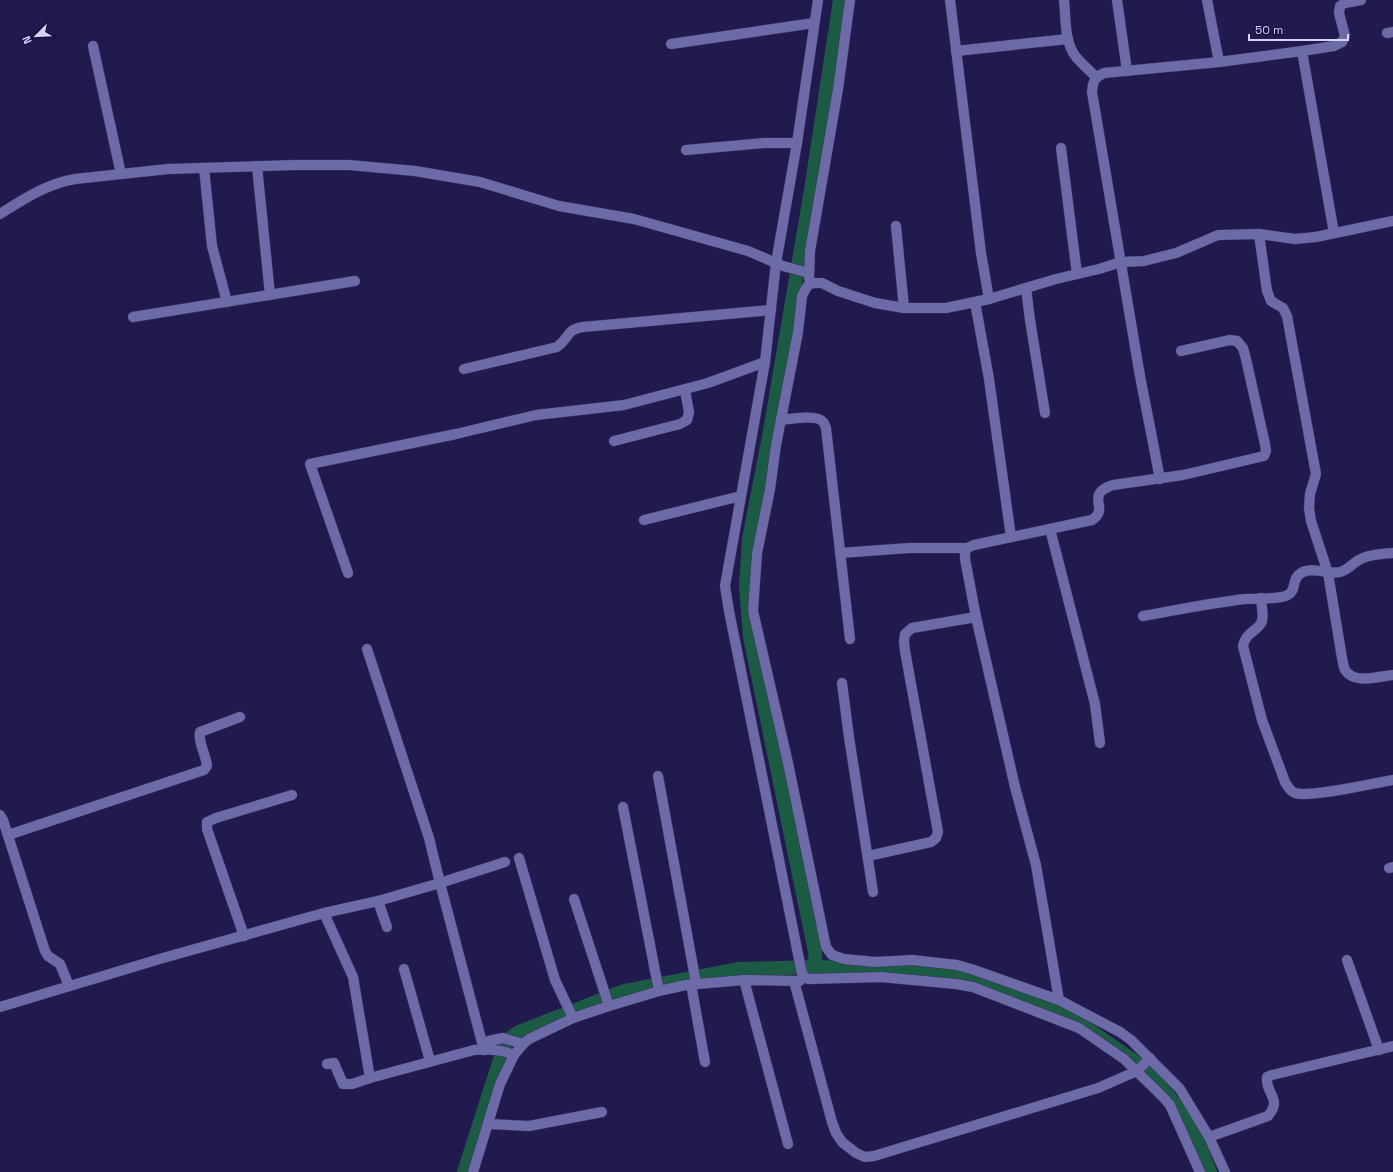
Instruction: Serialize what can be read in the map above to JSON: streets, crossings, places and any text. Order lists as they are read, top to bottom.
{
  "scale_bar": "50 m",
  "north": "bottom left"
}
